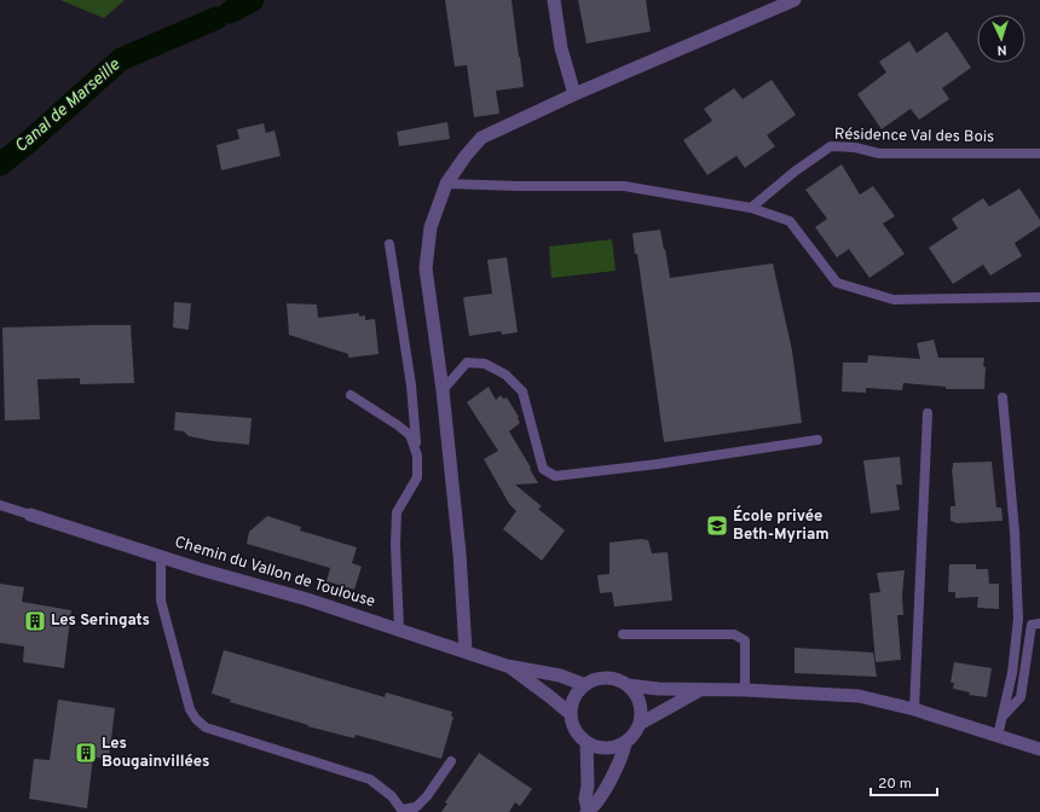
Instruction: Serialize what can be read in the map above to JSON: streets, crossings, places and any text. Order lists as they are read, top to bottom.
{
  "streets": {
    "street": ["Chemin du Vallon de Toulouse"],
    "lane": ["Résidence Val des Bois"]
  },
  "water": ["Canal de Marseille"],
  "places": {
    "school or university": ["École privée Beth-Myriam"],
    "building": ["Les Seringats", "Les Bougainvillées"]
  },
  "scale_bar": "20 m",
  "north": "bottom"
}
